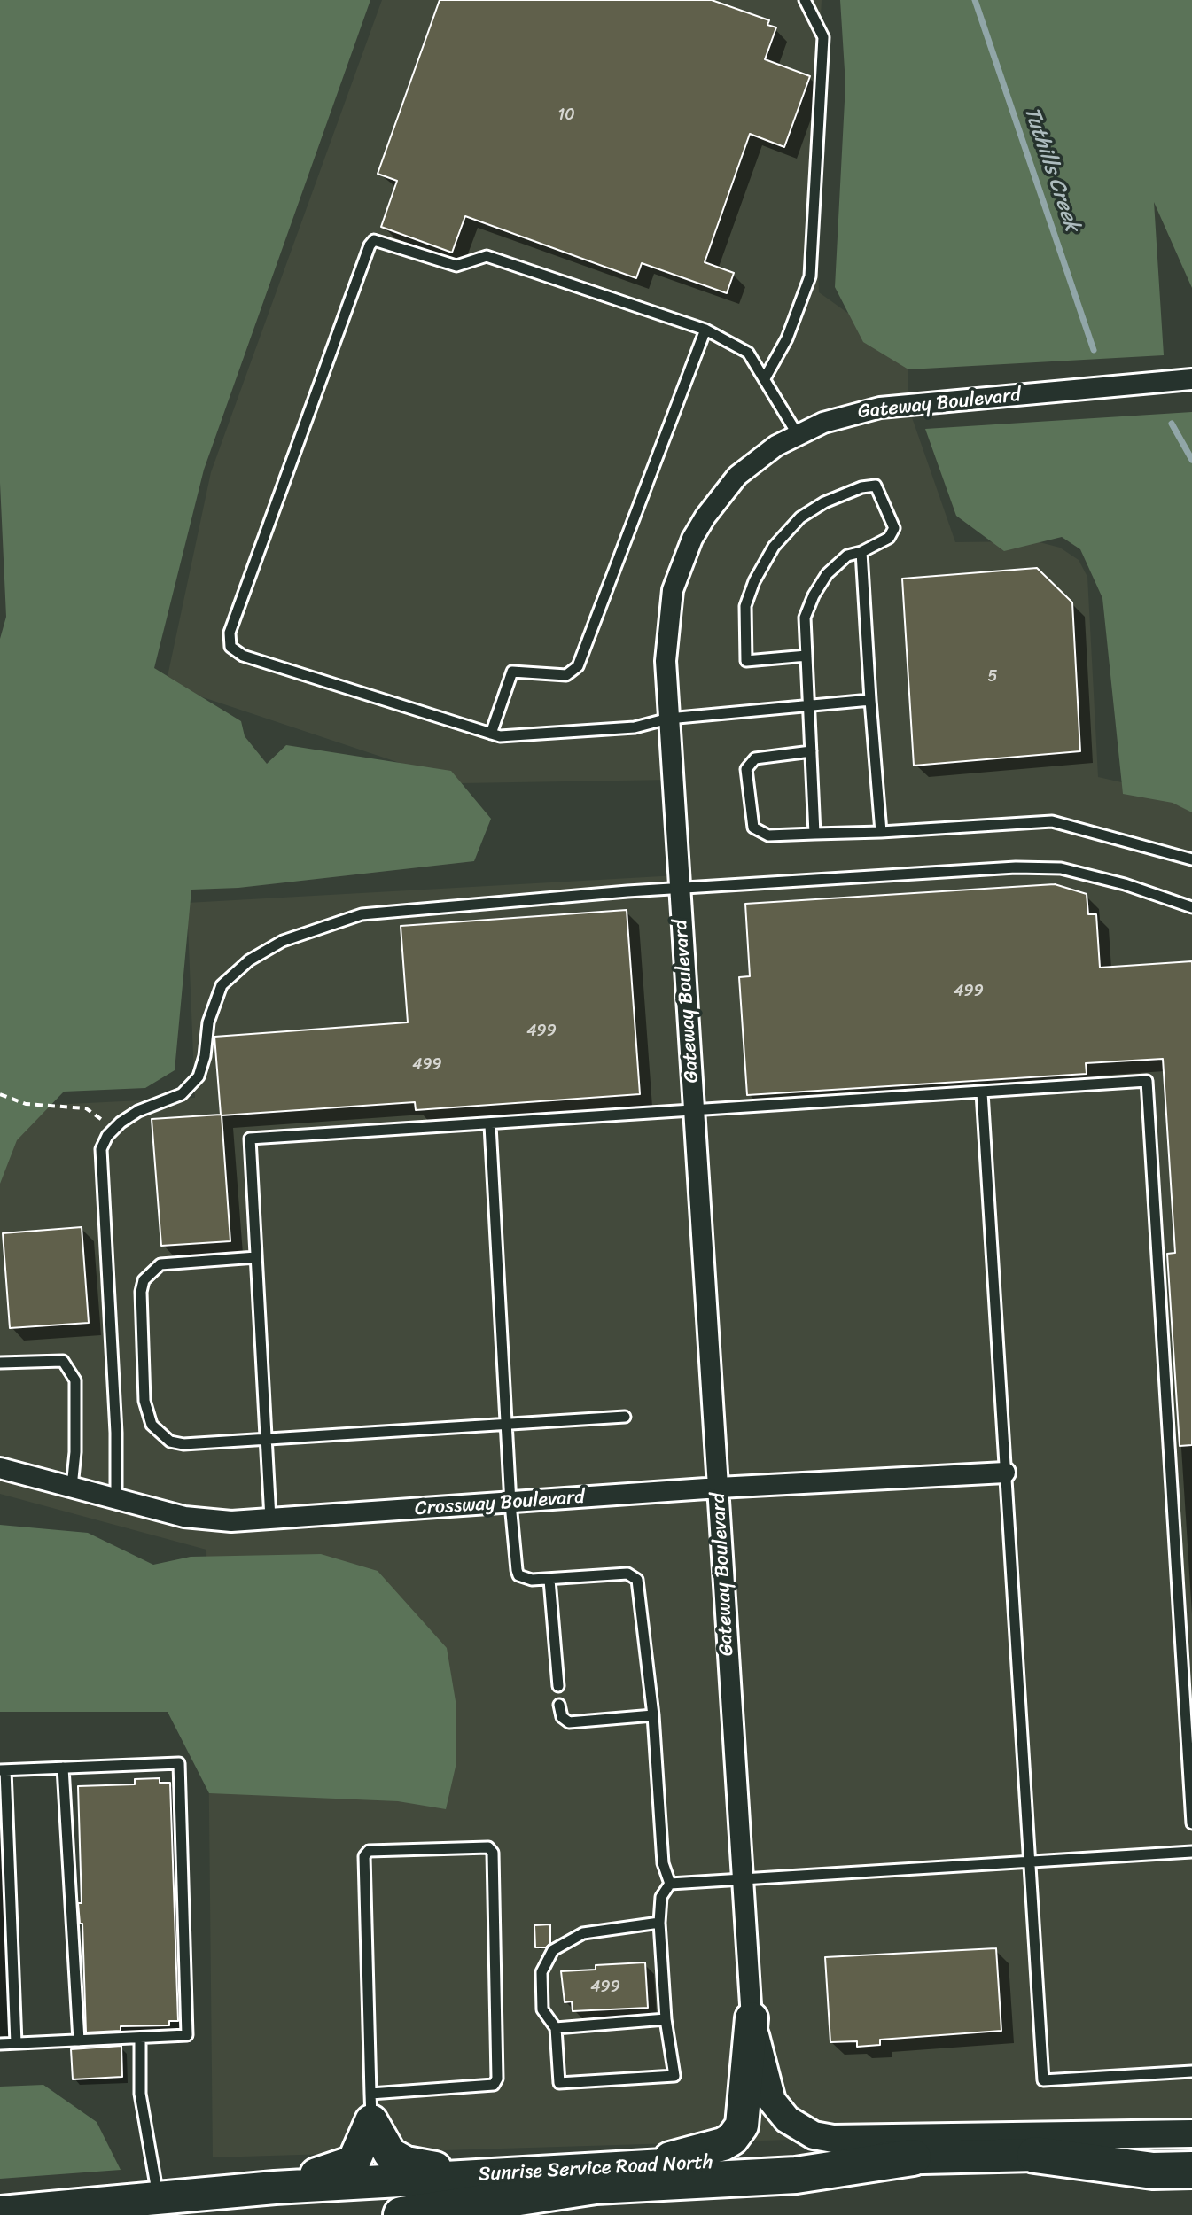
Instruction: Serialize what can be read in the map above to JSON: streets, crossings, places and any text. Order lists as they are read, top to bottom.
{
  "streets": {
    "highway": ["Sunrise Service Road North"],
    "street": ["Gateway Boulevard", "Crossway Boulevard"]
  },
  "crossings": [
    ["Gateway Boulevard", "Crossway Boulevard"]
  ],
  "water": ["Tuthills Creek"],
  "house_numbers": [
    "10",
    "5",
    "499",
    "499",
    "499",
    "499"
  ]
}
